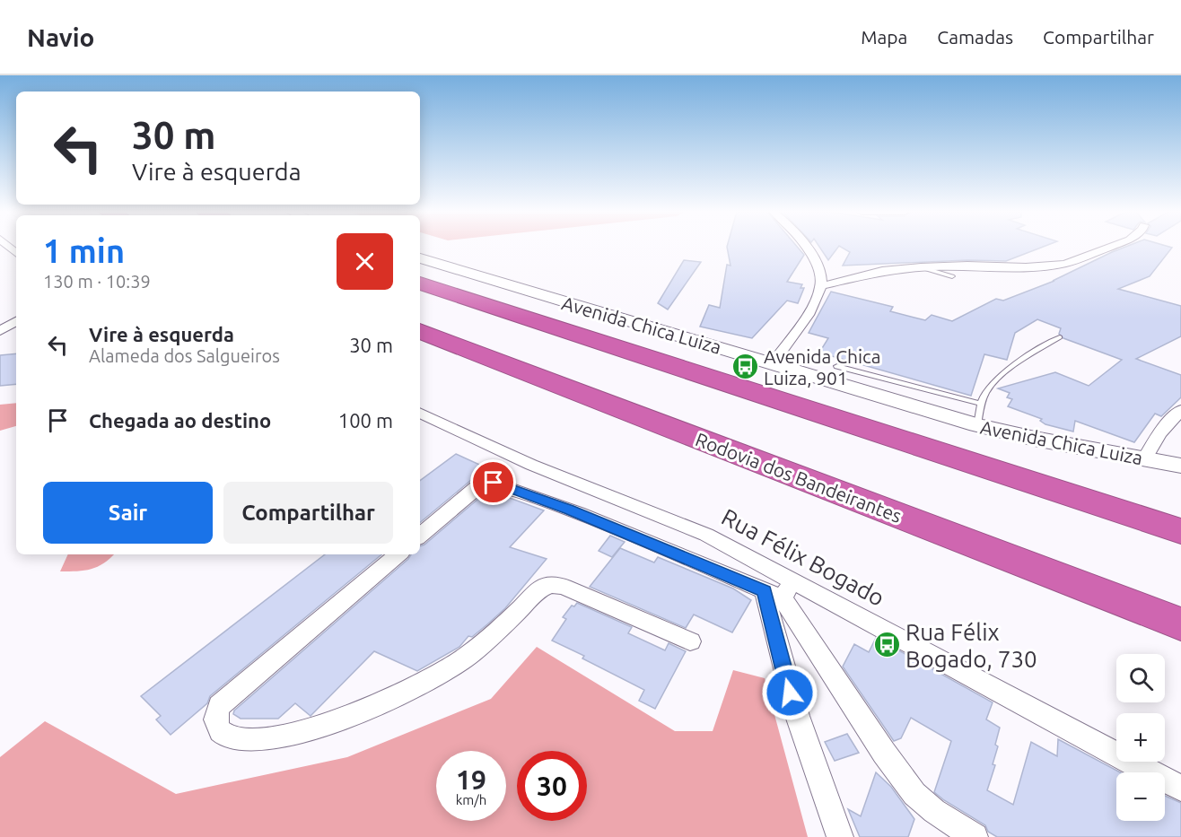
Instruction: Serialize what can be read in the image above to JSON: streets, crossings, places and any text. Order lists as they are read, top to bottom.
{
  "streets": {
    "highway": ["Rodovia dos Bandeirantes"],
    "main road": ["Avenida Chica Luiza"],
    "street": ["Rua Félix Bogado"]
  },
  "places": {
    "bus stop": ["Avenida Chica Luiza, 901", "Rua Félix Bogado, 730"]
  },
  "page": {
    "header": "Navio",
    "nav": ["Mapa", "Camadas", "Compartilhar"],
    "turn": ["30 m", "Vire à esquerda"],
    "heading": ["1 min", "130 m · 10:39"],
    "list": [
      {
        "name": "Vire à esquerda",
        "note": "Alameda dos Salgueiros",
        "value": "30 m"
      },
      {
        "name": "Chegada ao destino",
        "value": "100 m"
      }
    ],
    "buttons": ["Sair", "Compartilhar"],
    "map_buttons": ["+", "−"],
    "speed": "19 km/h",
    "limit": "30"
  }
}
